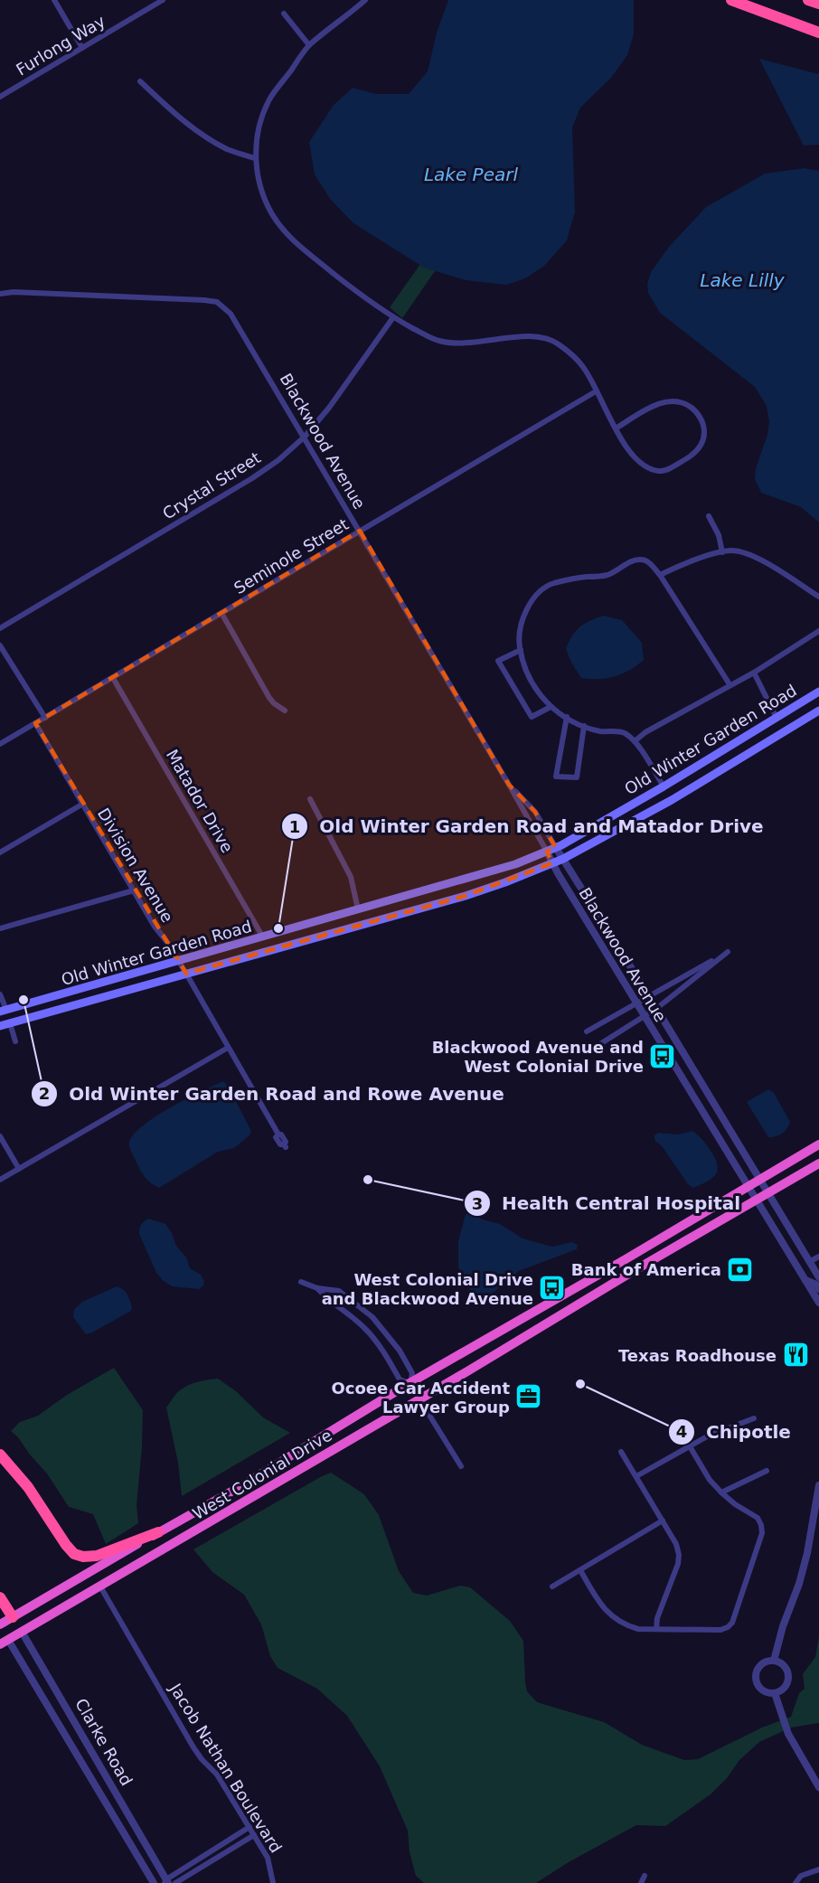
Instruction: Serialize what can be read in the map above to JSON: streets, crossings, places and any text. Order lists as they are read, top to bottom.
{
  "streets": {
    "highway": ["West Colonial Drive", "Clarke Road"],
    "main road": ["Old Winter Garden Road"],
    "street": [
      "Furlong Way",
      "Blackwood Avenue",
      "Crystal Street",
      "Seminole Street",
      "Matador Drive",
      "Division Avenue",
      "Jacob Nathan Boulevard"
    ]
  },
  "crossings": [
    ["Blackwood Avenue", "Crystal Street"],
    ["Blackwood Avenue", "Seminole Street"],
    ["Blackwood Avenue", "Old Winter Garden Road"],
    ["Blackwood Avenue", "West Colonial Drive"],
    ["Seminole Street", "Matador Drive"],
    ["Seminole Street", "Division Avenue"],
    ["Old Winter Garden Road", "Matador Drive"],
    ["Old Winter Garden Road", "Division Avenue"],
    ["West Colonial Drive", "Clarke Road"],
    ["West Colonial Drive", "Jacob Nathan Boulevard"]
  ],
  "water": ["Lake Pearl", "Lake Lilly"],
  "places": {
    "other": [
      "Old Winter Garden Road and Matador Drive",
      "Old Winter Garden Road and Rowe Avenue",
      "Health Central Hospital",
      "Chipotle"
    ],
    "bus stop": ["Blackwood Avenue and West Colonial Drive", "West Colonial Drive and Blackwood Avenue"],
    "bank": ["Bank of America"],
    "restaurant": ["Texas Roadhouse"],
    "office": ["Ocoee Car Accident Lawyer Group"]
  }
}
